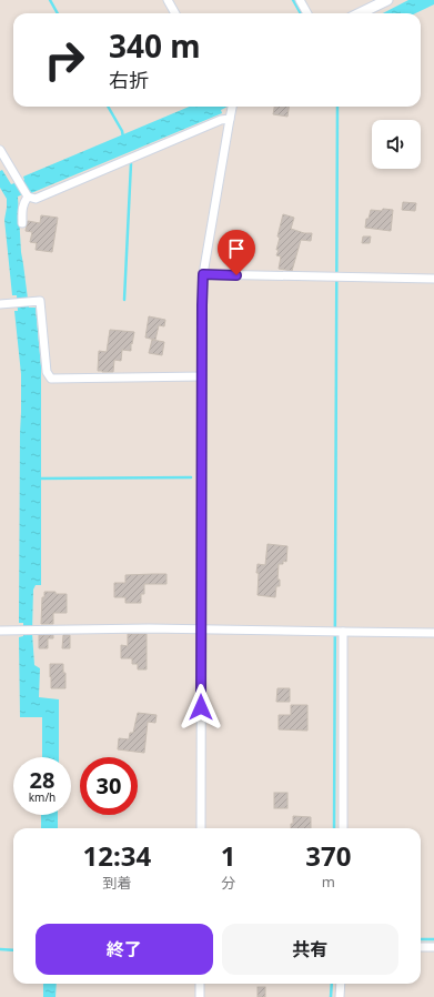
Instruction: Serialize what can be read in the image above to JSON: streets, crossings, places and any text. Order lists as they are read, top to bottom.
{
  "page": {
    "turn": ["340 m", "右折"],
    "speed": "28 km/h",
    "limit": "30",
    "eta": [
      "12:34",
      "到着",
      "1",
      "分",
      "370",
      "m"
    ],
    "buttons": ["終了", "共有"]
  }
}
